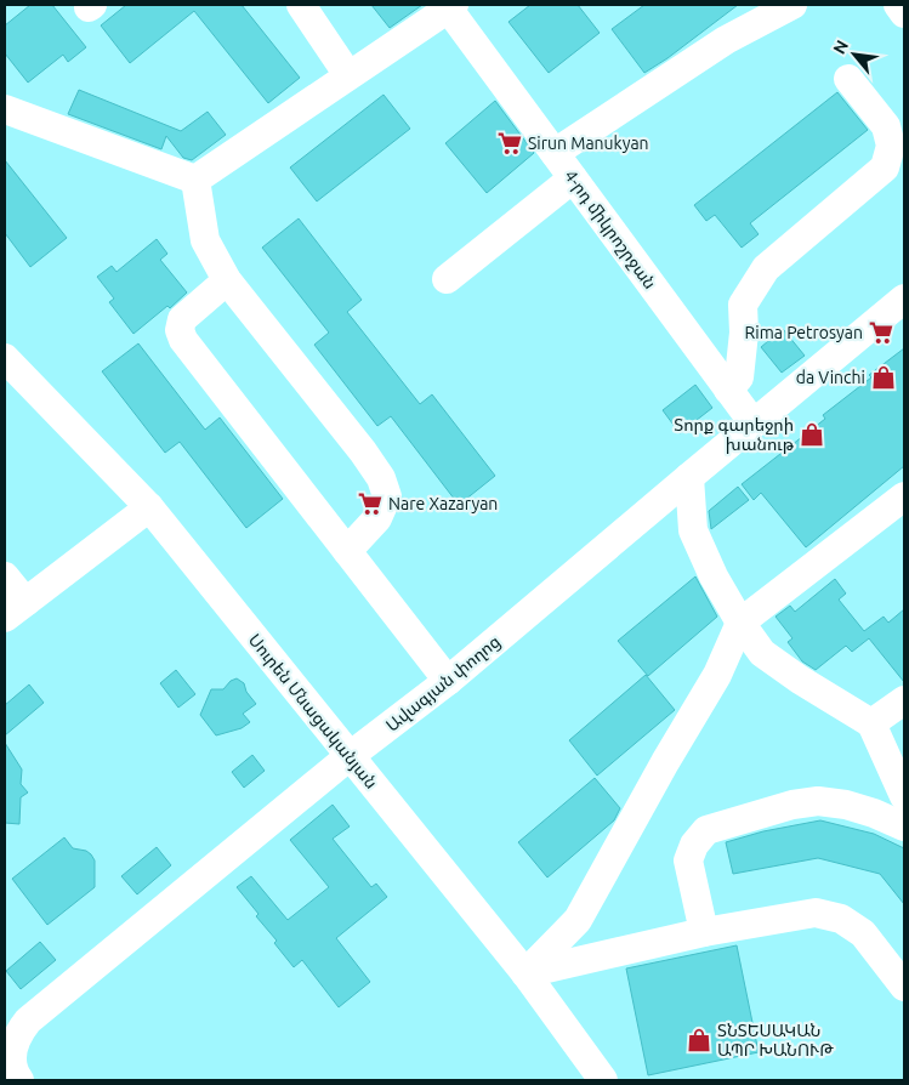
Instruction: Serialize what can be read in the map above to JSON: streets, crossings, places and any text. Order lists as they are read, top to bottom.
{
  "streets": {
    "street": ["4-րդ միկրոշրջան", "Ավագյան փողոց", "Սուրեն Մնացականյան"]
  },
  "crossings": [
    ["4-րդ միկրոշրջան", "Ավագյան փողոց"],
    ["Ավագյան փողոց", "Սուրեն Մնացականյան"]
  ],
  "places": {
    "supermarket": ["Sirun Manukyan", "Rima Petrosyan", "Nare Xazaryan"],
    "shop": ["da Vinchi", "Տորք գարեջրի խանութ", "ՏՆՏԵՍԱԿԱՆ ԱՊՐ ԽԱՆՈՒԹ"]
  },
  "north": "top left"
}
